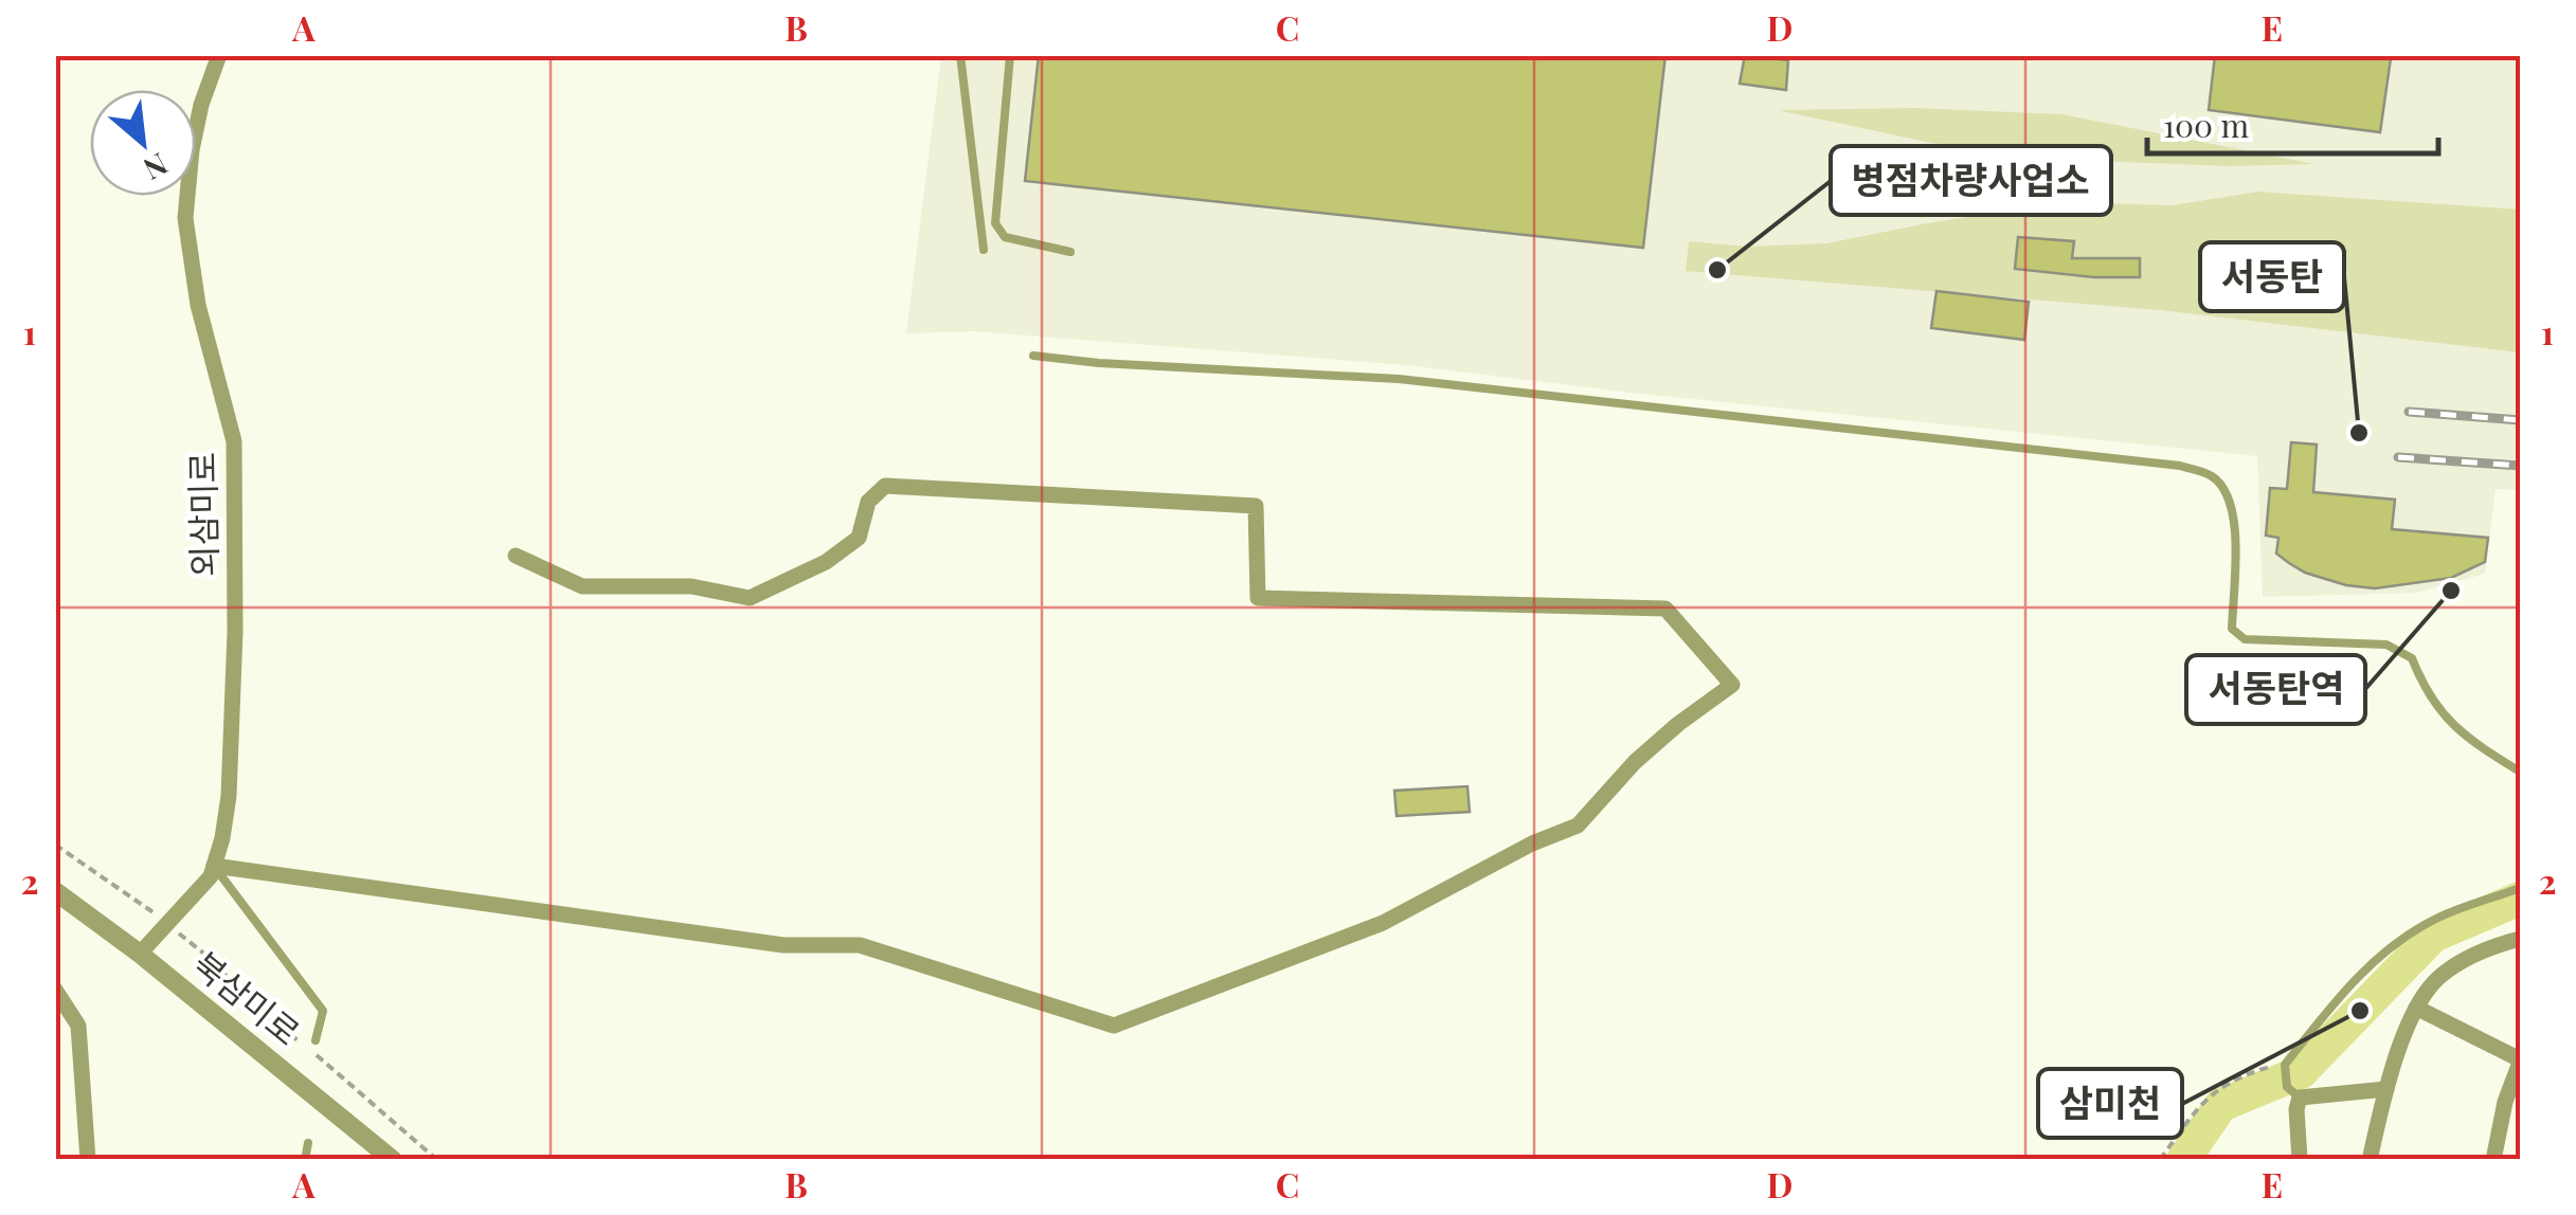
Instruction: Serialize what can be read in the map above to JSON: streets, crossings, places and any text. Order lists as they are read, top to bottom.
{
  "streets": {
    "street": ["외삼미로", "북삼미로"]
  },
  "crossings": [
    ["외삼미로", "북삼미로"]
  ],
  "places": [
    "병점차량사업소",
    "서동탄",
    "서동탄역",
    "삼미천"
  ],
  "scale_bar": "100 m",
  "north": "bottom right",
  "grid": {
    "columns": [
      "A",
      "B",
      "C",
      "D",
      "E"
    ],
    "rows": ["1", "2"]
  }
}
